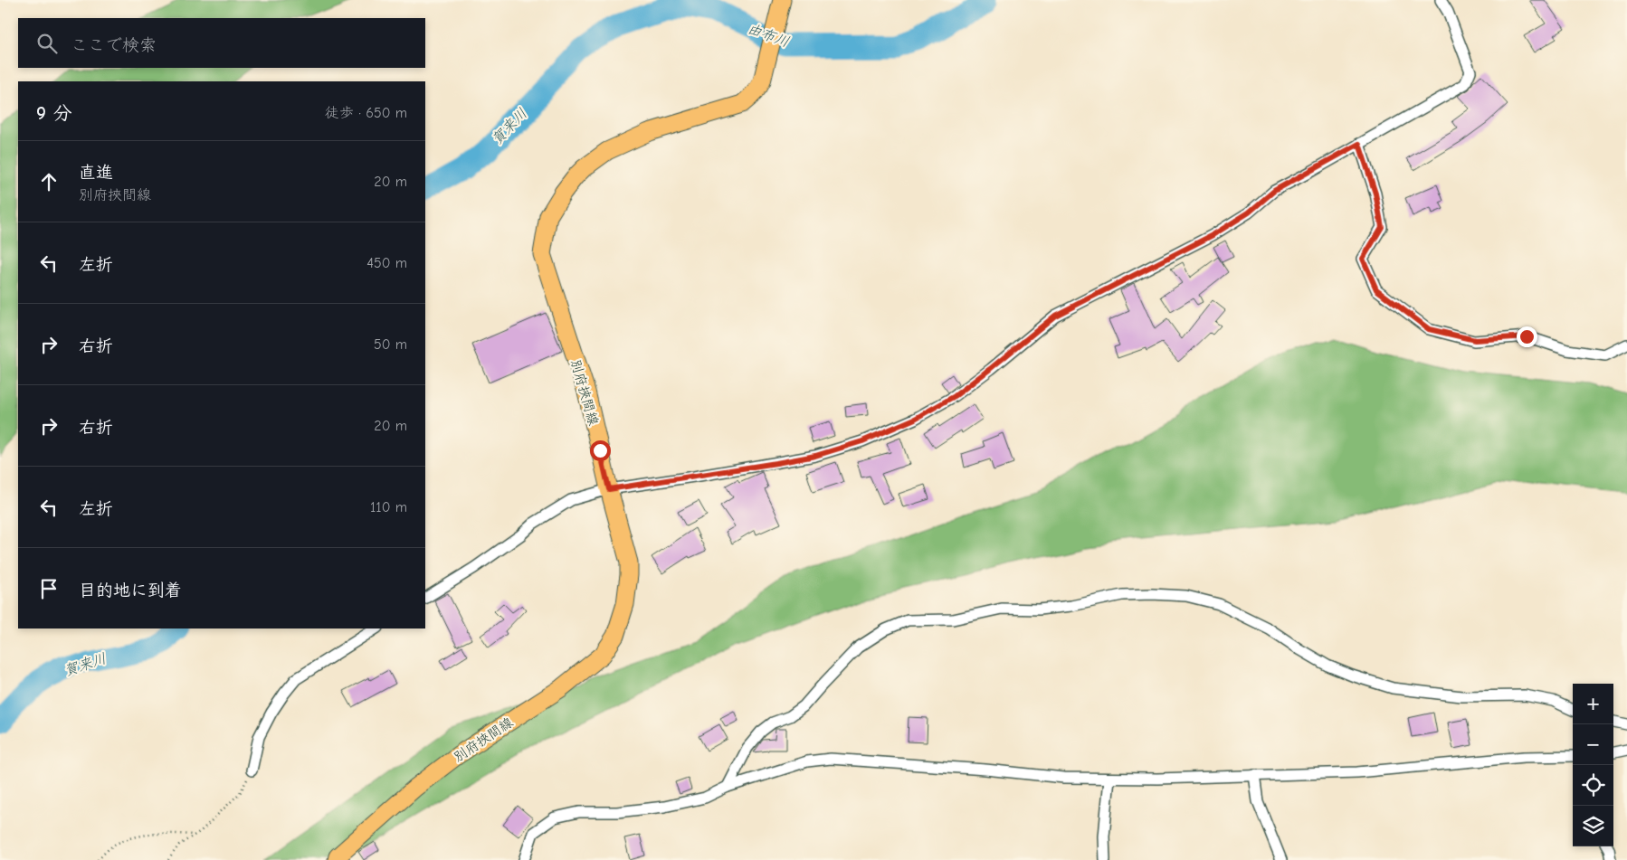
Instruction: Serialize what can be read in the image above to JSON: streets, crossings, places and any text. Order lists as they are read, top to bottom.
{
  "streets": {
    "main road": ["別府挾間線"]
  },
  "water": ["由布川", "賀来川"],
  "page": {
    "search": "ここで検索",
    "heading": ["9 分", "徒歩 · 650 m"],
    "list": [
      ["直進", "別府挾間線", "20 m"],
      ["左折", "450 m"],
      ["右折", "50 m"],
      ["右折", "20 m"],
      ["左折", "110 m"],
      "目的地に到着"
    ],
    "map_buttons": ["+", "−"]
  }
}
